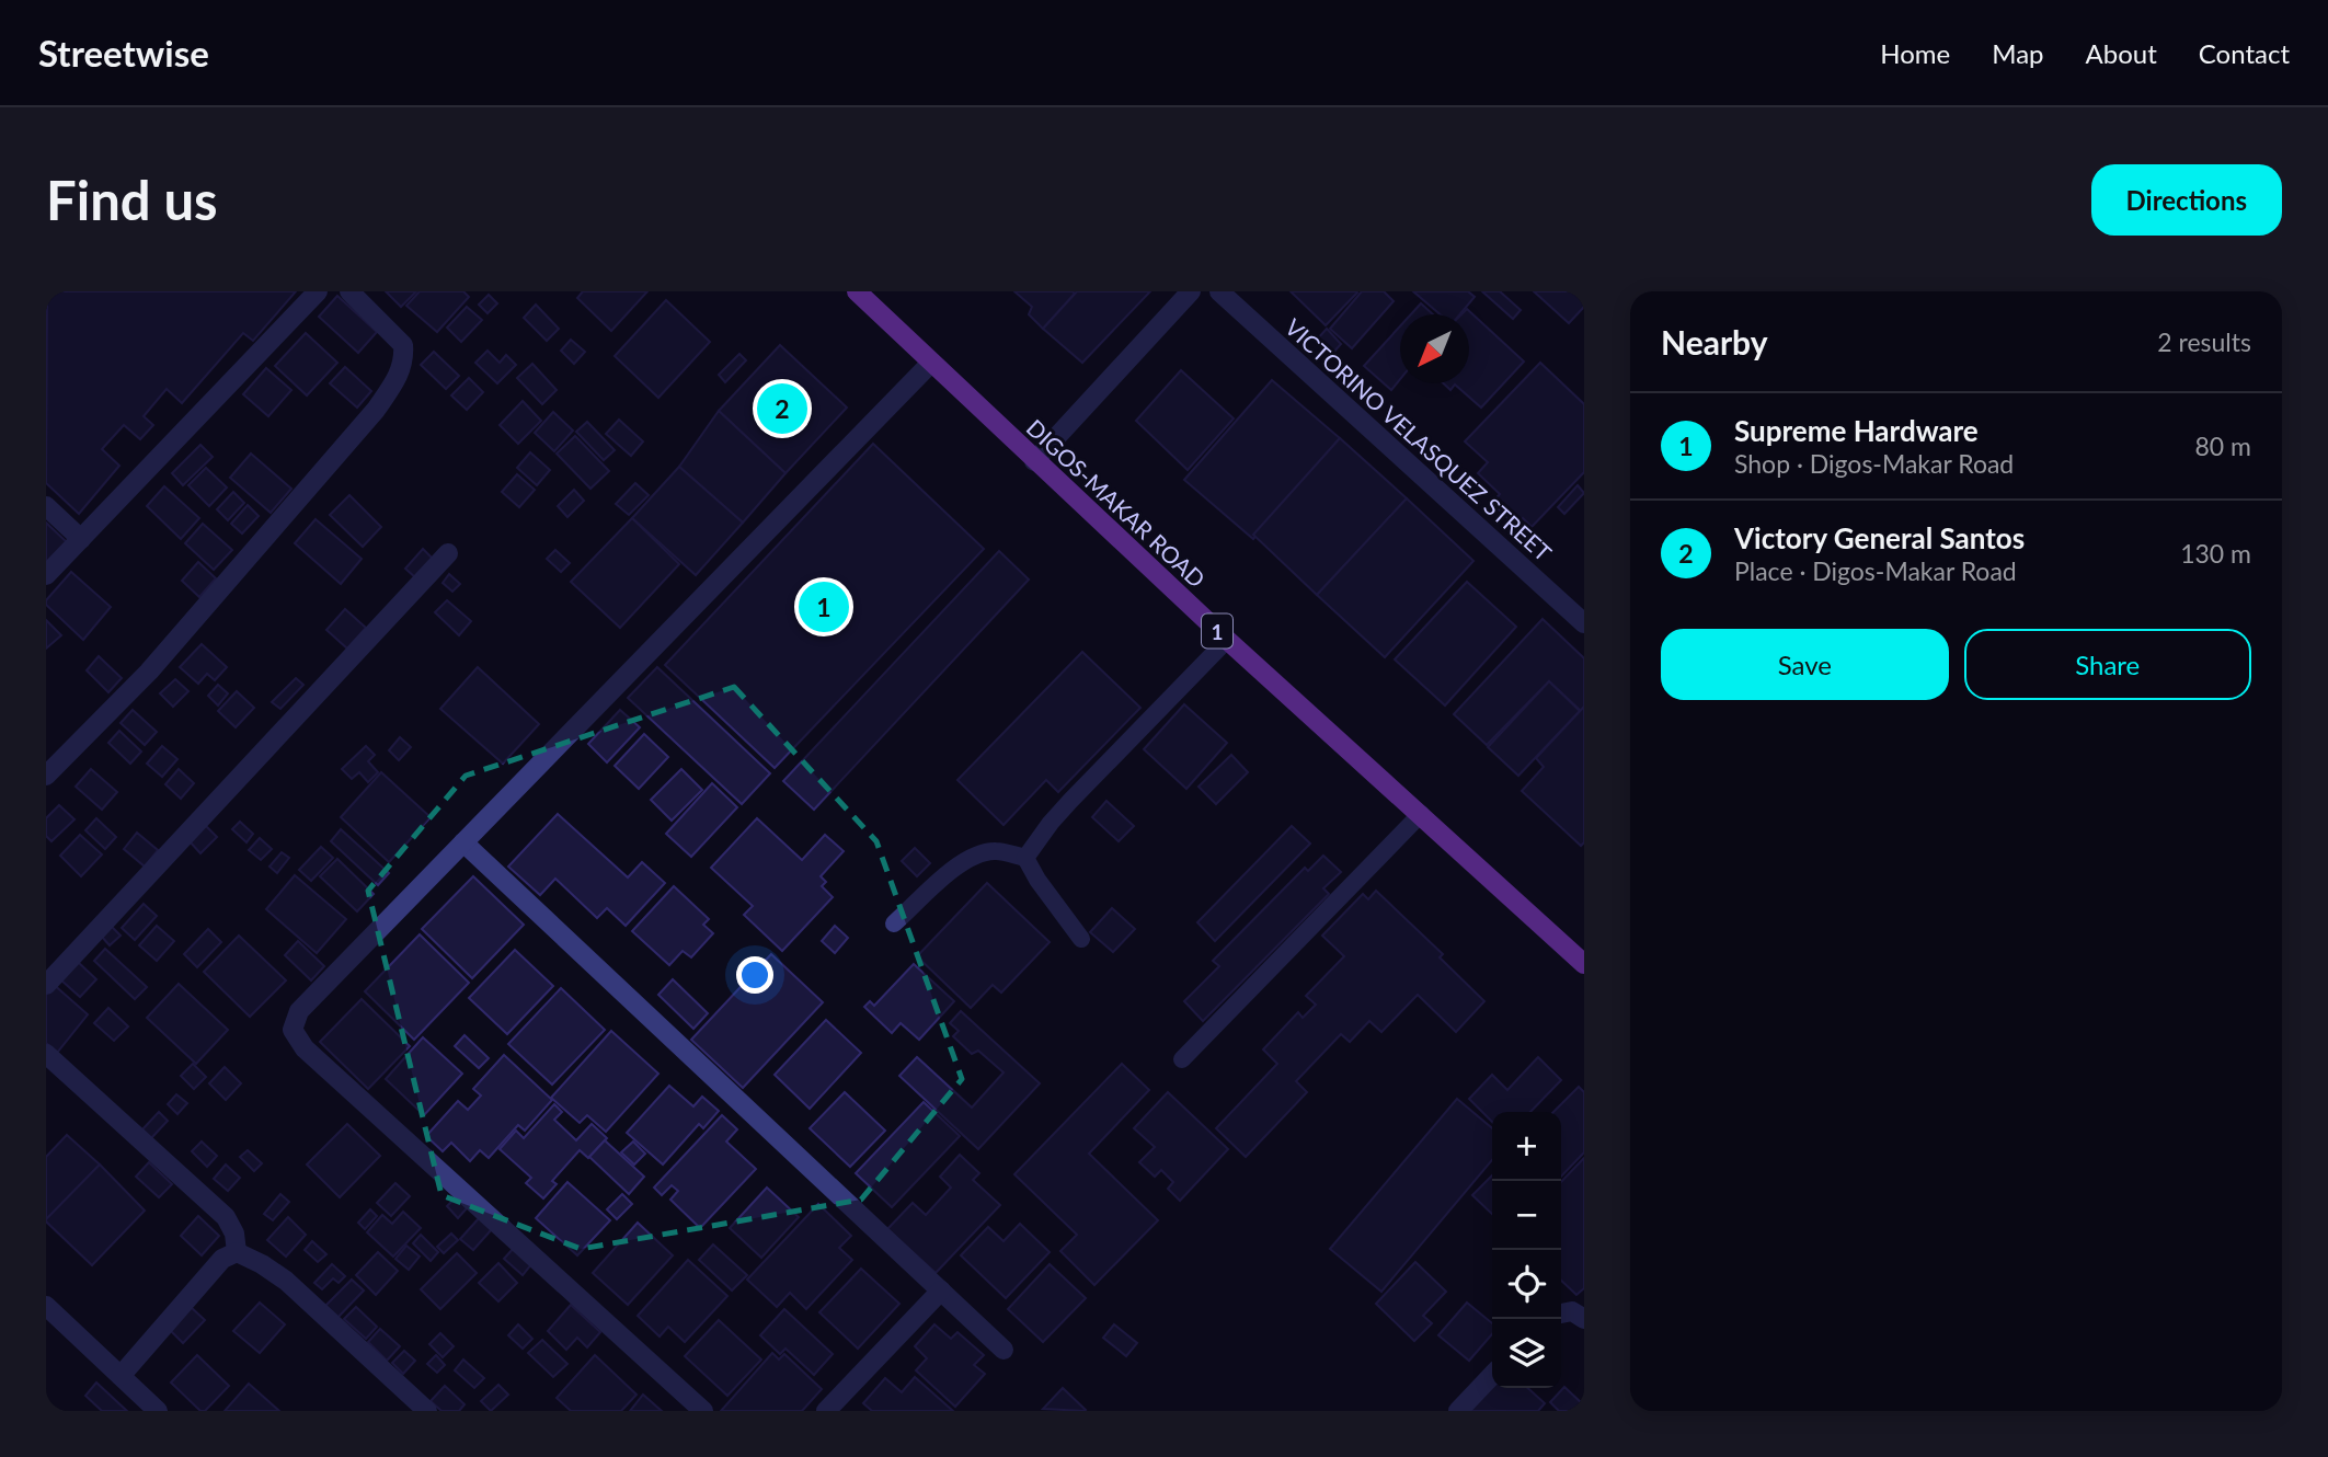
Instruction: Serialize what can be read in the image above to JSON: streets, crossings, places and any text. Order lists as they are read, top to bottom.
{
  "streets": {
    "main road": ["DIGOS-MAKAR ROAD", "1"],
    "street": ["VICTORINO VELASQUEZ STREET"]
  },
  "north": "bottom left",
  "page": {
    "header": "Streetwise",
    "nav": [
      "Home",
      "Map",
      "About",
      "Contact"
    ],
    "buttons": [
      "Directions",
      ["Save", "Share"]
    ],
    "title": "Find us",
    "heading": ["Nearby", "2 results"],
    "pins": ["2", "1"],
    "list": [
      {
        "mark": "1",
        "name": "Supreme Hardware",
        "note": "Shop · Digos-Makar Road",
        "value": "80 m"
      },
      {
        "mark": "2",
        "name": "Victory General Santos",
        "note": "Place · Digos-Makar Road",
        "value": "130 m"
      }
    ],
    "map_buttons": ["+", "−"]
  }
}
